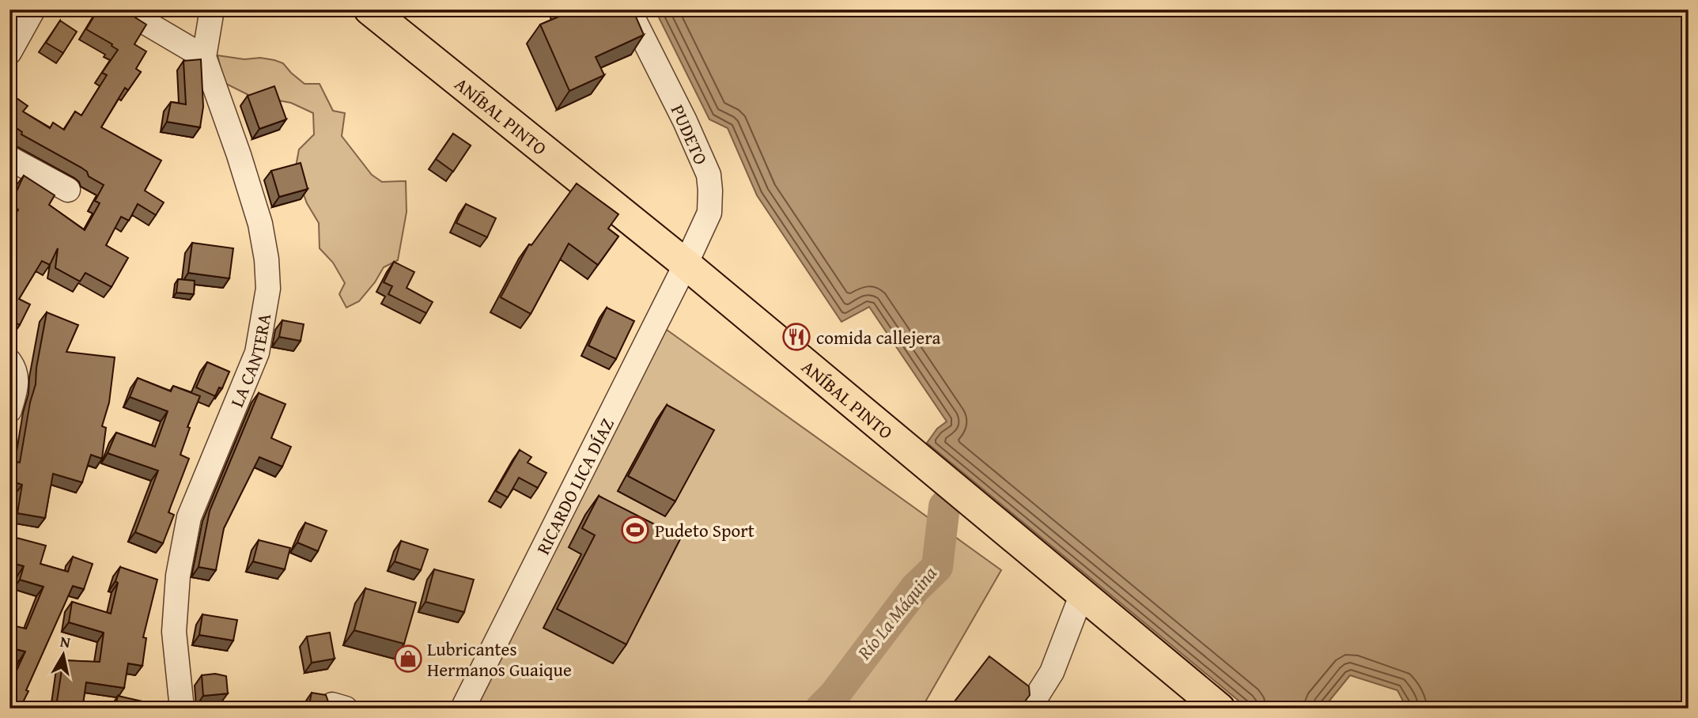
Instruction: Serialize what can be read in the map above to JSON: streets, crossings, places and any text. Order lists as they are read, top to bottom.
{
  "streets": {
    "main road": ["ANÍBAL PINTO"],
    "street": ["PUDETO", "LA CANTERA", "RICARDO LICA DÍAZ"]
  },
  "crossings": [
    ["ANÍBAL PINTO", "PUDETO"],
    ["ANÍBAL PINTO", "RICARDO LICA DÍAZ"],
    ["PUDETO", "RICARDO LICA DÍAZ"]
  ],
  "water": ["Río La Máquina"],
  "places": {
    "restaurant": ["comida callejera"],
    "sports": ["Pudeto Sport"],
    "shop": ["Lubricantes Hermanos Guaique"]
  },
  "north": "top"
}
